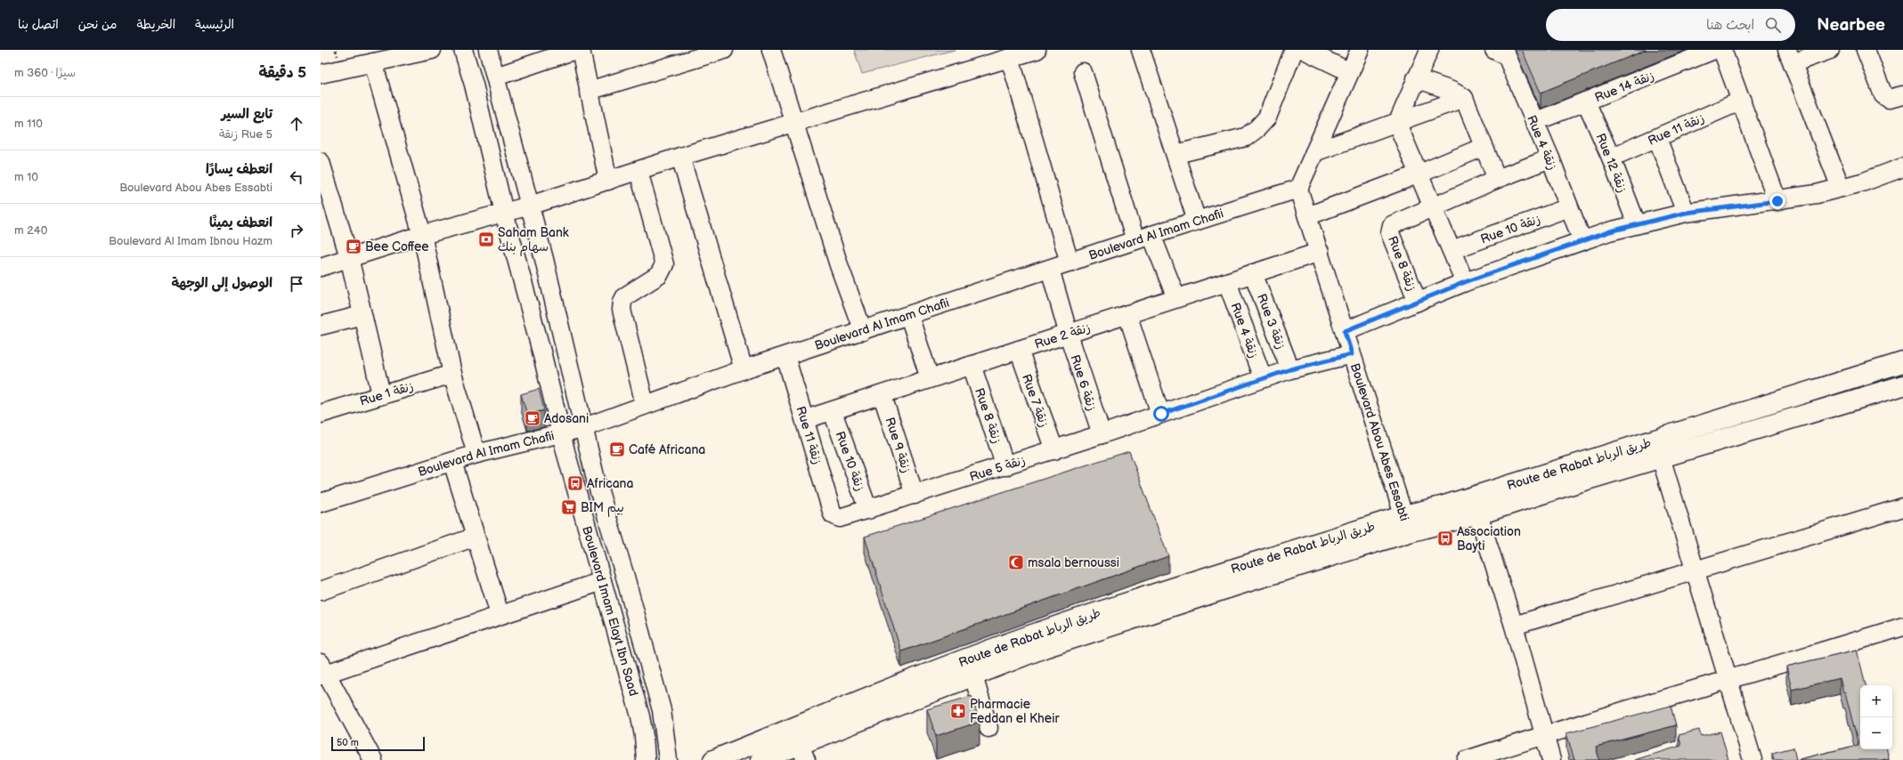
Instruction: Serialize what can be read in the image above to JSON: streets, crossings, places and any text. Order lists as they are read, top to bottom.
{
  "streets": {
    "main road": ["Route de Rabat طريق الرباط"],
    "street": [
      "Rue 14 زنقة",
      "Rue 11 زنقة",
      "Rue 4 زنقة",
      "Rue 12 زنقة",
      "Rue 10 زنقة",
      "Boulevard Al Imam Chafii",
      "Rue 8 زنقة",
      "Rue 3 زنقة",
      "Rue 2 زنقة",
      "Rue 6 زنقة",
      "Rue 1 زنقة",
      "Rue 7 زنقة",
      "Boulevard Abou Abes Essabti",
      "Rue 9 زنقة",
      "Rue 5 زنقة",
      "Boulevard Imam Elayt Ibn Saad"
    ]
  },
  "crossings": [
    ["Rue 14 زنقة", "Rue 4 زنقة"],
    ["Rue 14 زنقة", "Rue 12 زنقة"],
    ["Rue 11 زنقة", "Rue 12 زنقة"],
    ["Rue 11 زنقة", "Boulevard Al Imam Chafii"],
    ["Rue 11 زنقة", "Rue 2 زنقة"],
    ["Rue 11 زنقة", "Rue 5 زنقة"],
    ["Rue 4 زنقة", "Rue 10 زنقة"],
    ["Rue 4 زنقة", "Rue 2 زنقة"],
    ["Rue 4 زنقة", "Rue 5 زنقة"],
    ["Rue 10 زنقة", "Rue 2 زنقة"],
    ["Rue 10 زنقة", "Rue 5 زنقة"],
    ["Boulevard Al Imam Chafii", "Rue 6 زنقة"],
    ["Boulevard Al Imam Chafii", "Boulevard Abou Abes Essabti"],
    ["Boulevard Al Imam Chafii", "Boulevard Imam Elayt Ibn Saad"],
    ["Rue 8 زنقة", "Rue 2 زنقة"],
    ["Rue 8 زنقة", "Rue 5 زنقة"],
    ["Rue 3 زنقة", "Rue 2 زنقة"],
    ["Rue 3 زنقة", "Rue 5 زنقة"],
    ["Rue 2 زنقة", "Rue 6 زنقة"],
    ["Rue 2 زنقة", "Rue 7 زنقة"],
    ["Rue 2 زنقة", "Boulevard Abou Abes Essabti"],
    ["Rue 2 زنقة", "Rue 9 زنقة"],
    ["Rue 6 زنقة", "Rue 5 زنقة"],
    ["Rue 7 زنقة", "Rue 5 زنقة"],
    ["Boulevard Abou Abes Essabti", "Route de Rabat طريق الرباط"],
    ["Boulevard Abou Abes Essabti", "Rue 5 زنقة"],
    ["Rue 9 زنقة", "Rue 5 زنقة"]
  ],
  "places": {
    "bank": ["Saham Bank سهام بنك"],
    "cafe": ["Bee Coffee", "Adosani", "Café Africana"],
    "bus stop": ["Africana", "Association Bayti"],
    "supermarket": ["BIM بيم"],
    "mosque": ["msala bernoussi"],
    "pharmacy": ["Pharmacie Feddan el Kheir"]
  },
  "scale_bar": "50 m",
  "page": {
    "header": "Nearbee",
    "search": "ابحث هنا",
    "nav": [
      "الرئيسية",
      "الخريطة",
      "من نحن",
      "اتصل بنا"
    ],
    "heading": ["5 دقيقة", "سيرًا · 360 m"],
    "list": [
      ["تابع السير", "Rue 5 زنقة", "110 m"],
      ["انعطف يسارًا", "Boulevard Abou Abes Essabti", "10 m"],
      ["انعطف يمينًا", "Boulevard Al Imam Ibnou Hazm", "240 m"],
      "الوصول إلى الوجهة"
    ],
    "map_buttons": ["+", "−"],
    "scale": "50 m"
  }
}
